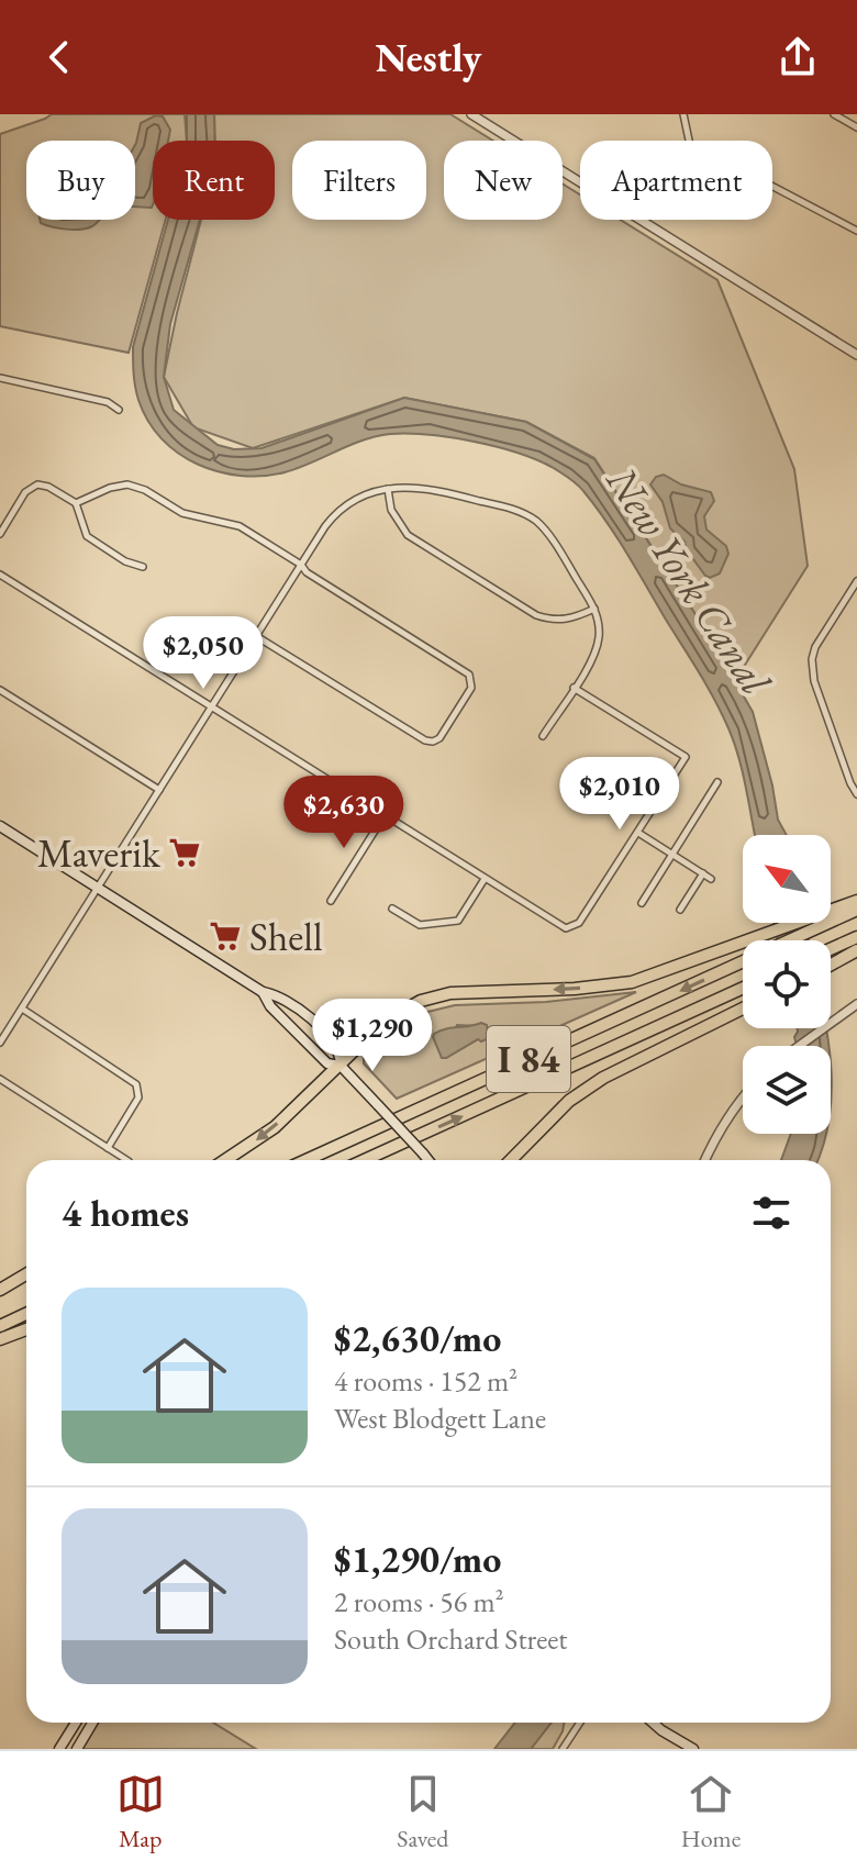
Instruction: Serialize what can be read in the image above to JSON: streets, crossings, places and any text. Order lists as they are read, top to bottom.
{
  "streets": {
    "highway": ["I 84"]
  },
  "water": ["New York Canal"],
  "places": {
    "supermarket": ["Maverik", "Shell"]
  },
  "north": "top left",
  "page": {
    "header": "Nestly",
    "chip": [
      "Buy",
      "Rent",
      "Filters",
      "New",
      "Apartment"
    ],
    "price": [
      "$2,050",
      "$2,010",
      "$2,630",
      "$1,290"
    ],
    "heading": "4 homes",
    "list": [
      {
        "name": "$2,630/mo",
        "note": "4 rooms · 152 m² · West Blodgett Lane"
      },
      {
        "name": "$1,290/mo",
        "note": "2 rooms · 56 m² · South Orchard Street"
      }
    ],
    "tabs": ["Map", "Saved", "Home"]
  }
}
